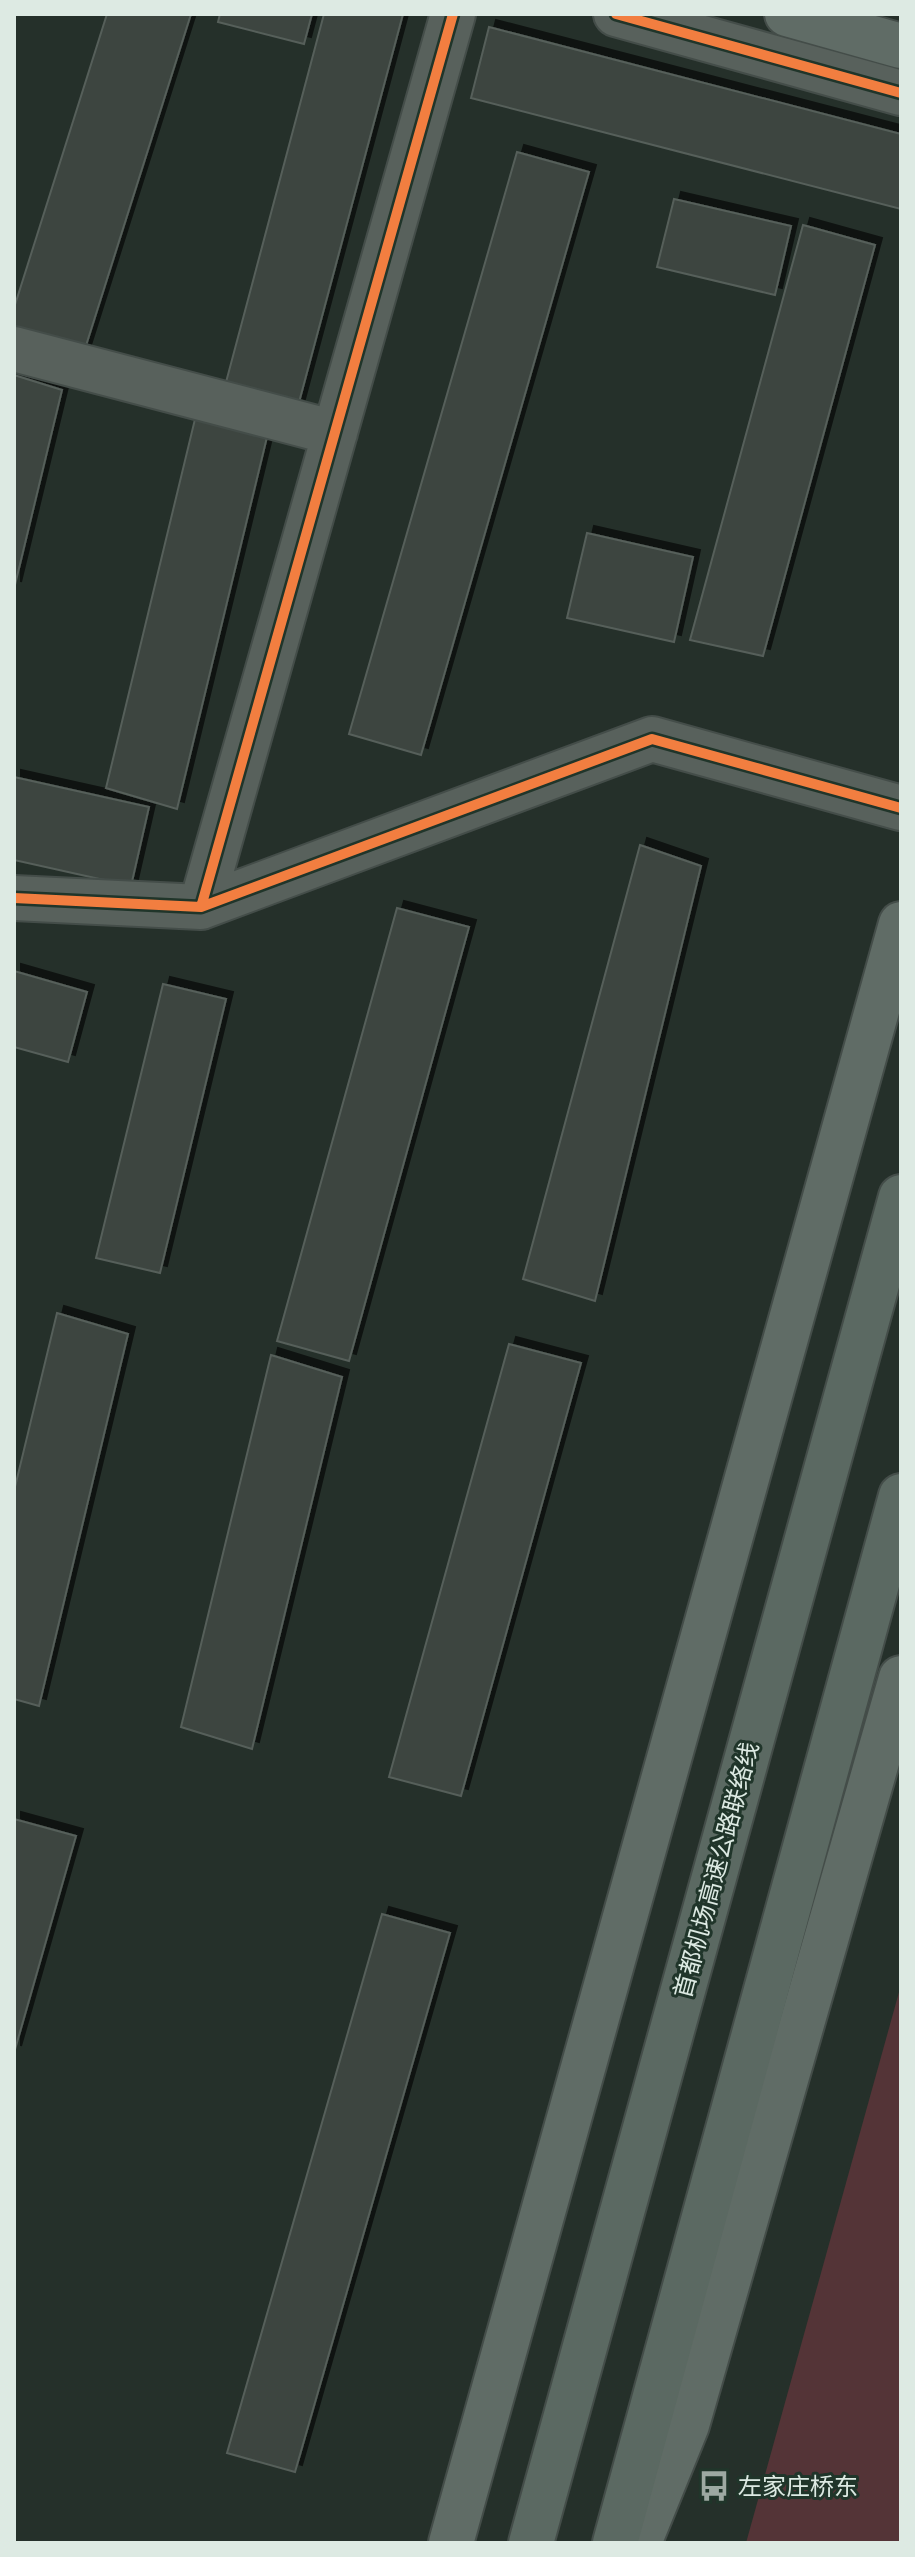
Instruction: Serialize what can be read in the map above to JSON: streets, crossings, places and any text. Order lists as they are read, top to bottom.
{
  "streets": {
    "highway": ["首都机场高速公路联络线"]
  },
  "places": {
    "bus stop": ["左家庄桥东"]
  }
}
